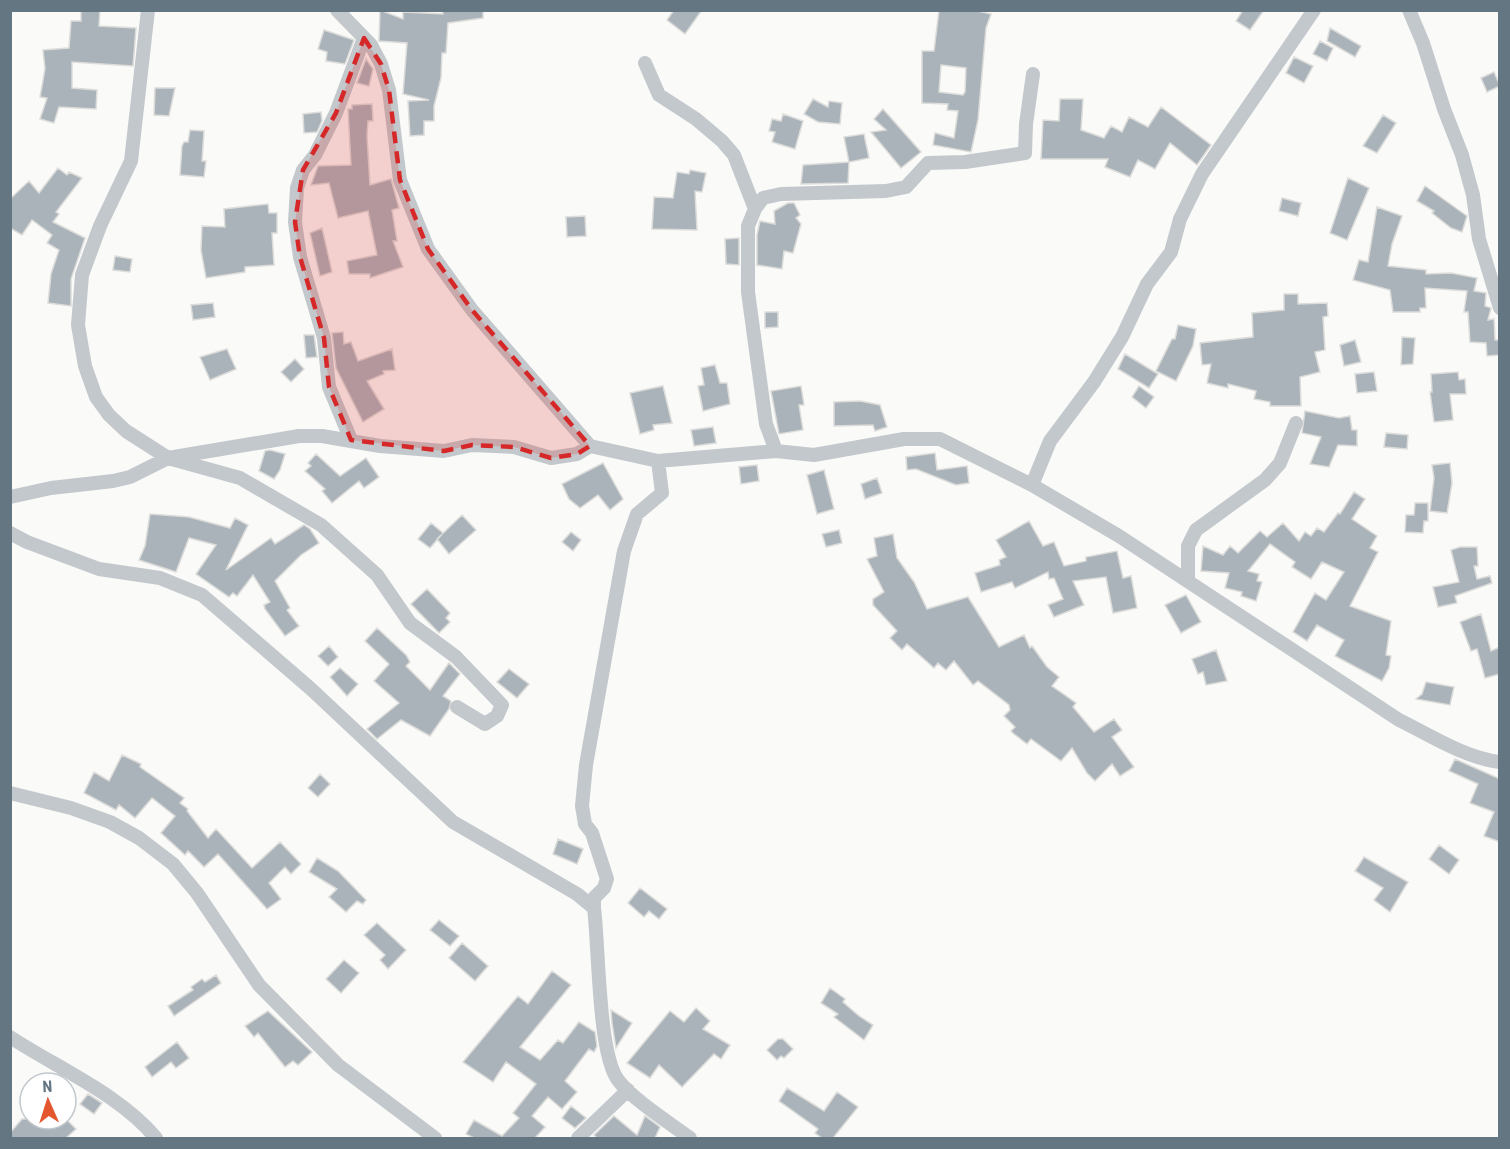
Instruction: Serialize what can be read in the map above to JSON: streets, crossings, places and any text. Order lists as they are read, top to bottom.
{
  "north": "top"
}
